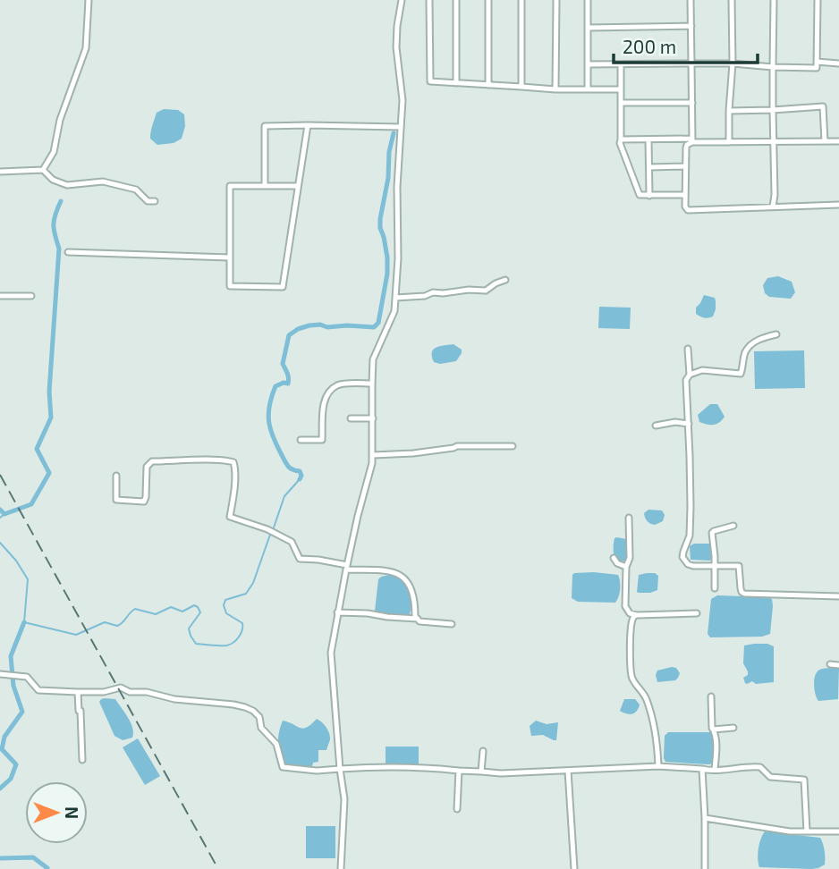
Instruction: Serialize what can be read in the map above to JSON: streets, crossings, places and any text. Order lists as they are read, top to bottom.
{
  "scale_bar": "200 m",
  "north": "right"
}
